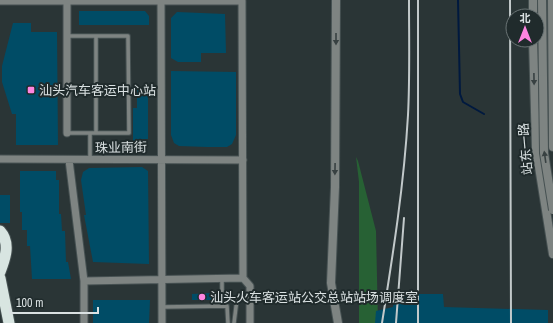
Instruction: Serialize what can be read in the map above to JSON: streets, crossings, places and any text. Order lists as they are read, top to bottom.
{
  "streets": {
    "street": ["珠业南街", "站东一路"]
  },
  "places": {
    "transit": ["汕头汽车客运中心站"],
    "other": ["汕头火车客运站公交总站站场调度室"]
  },
  "scale_bar": "100 m",
  "north": "top"
}
